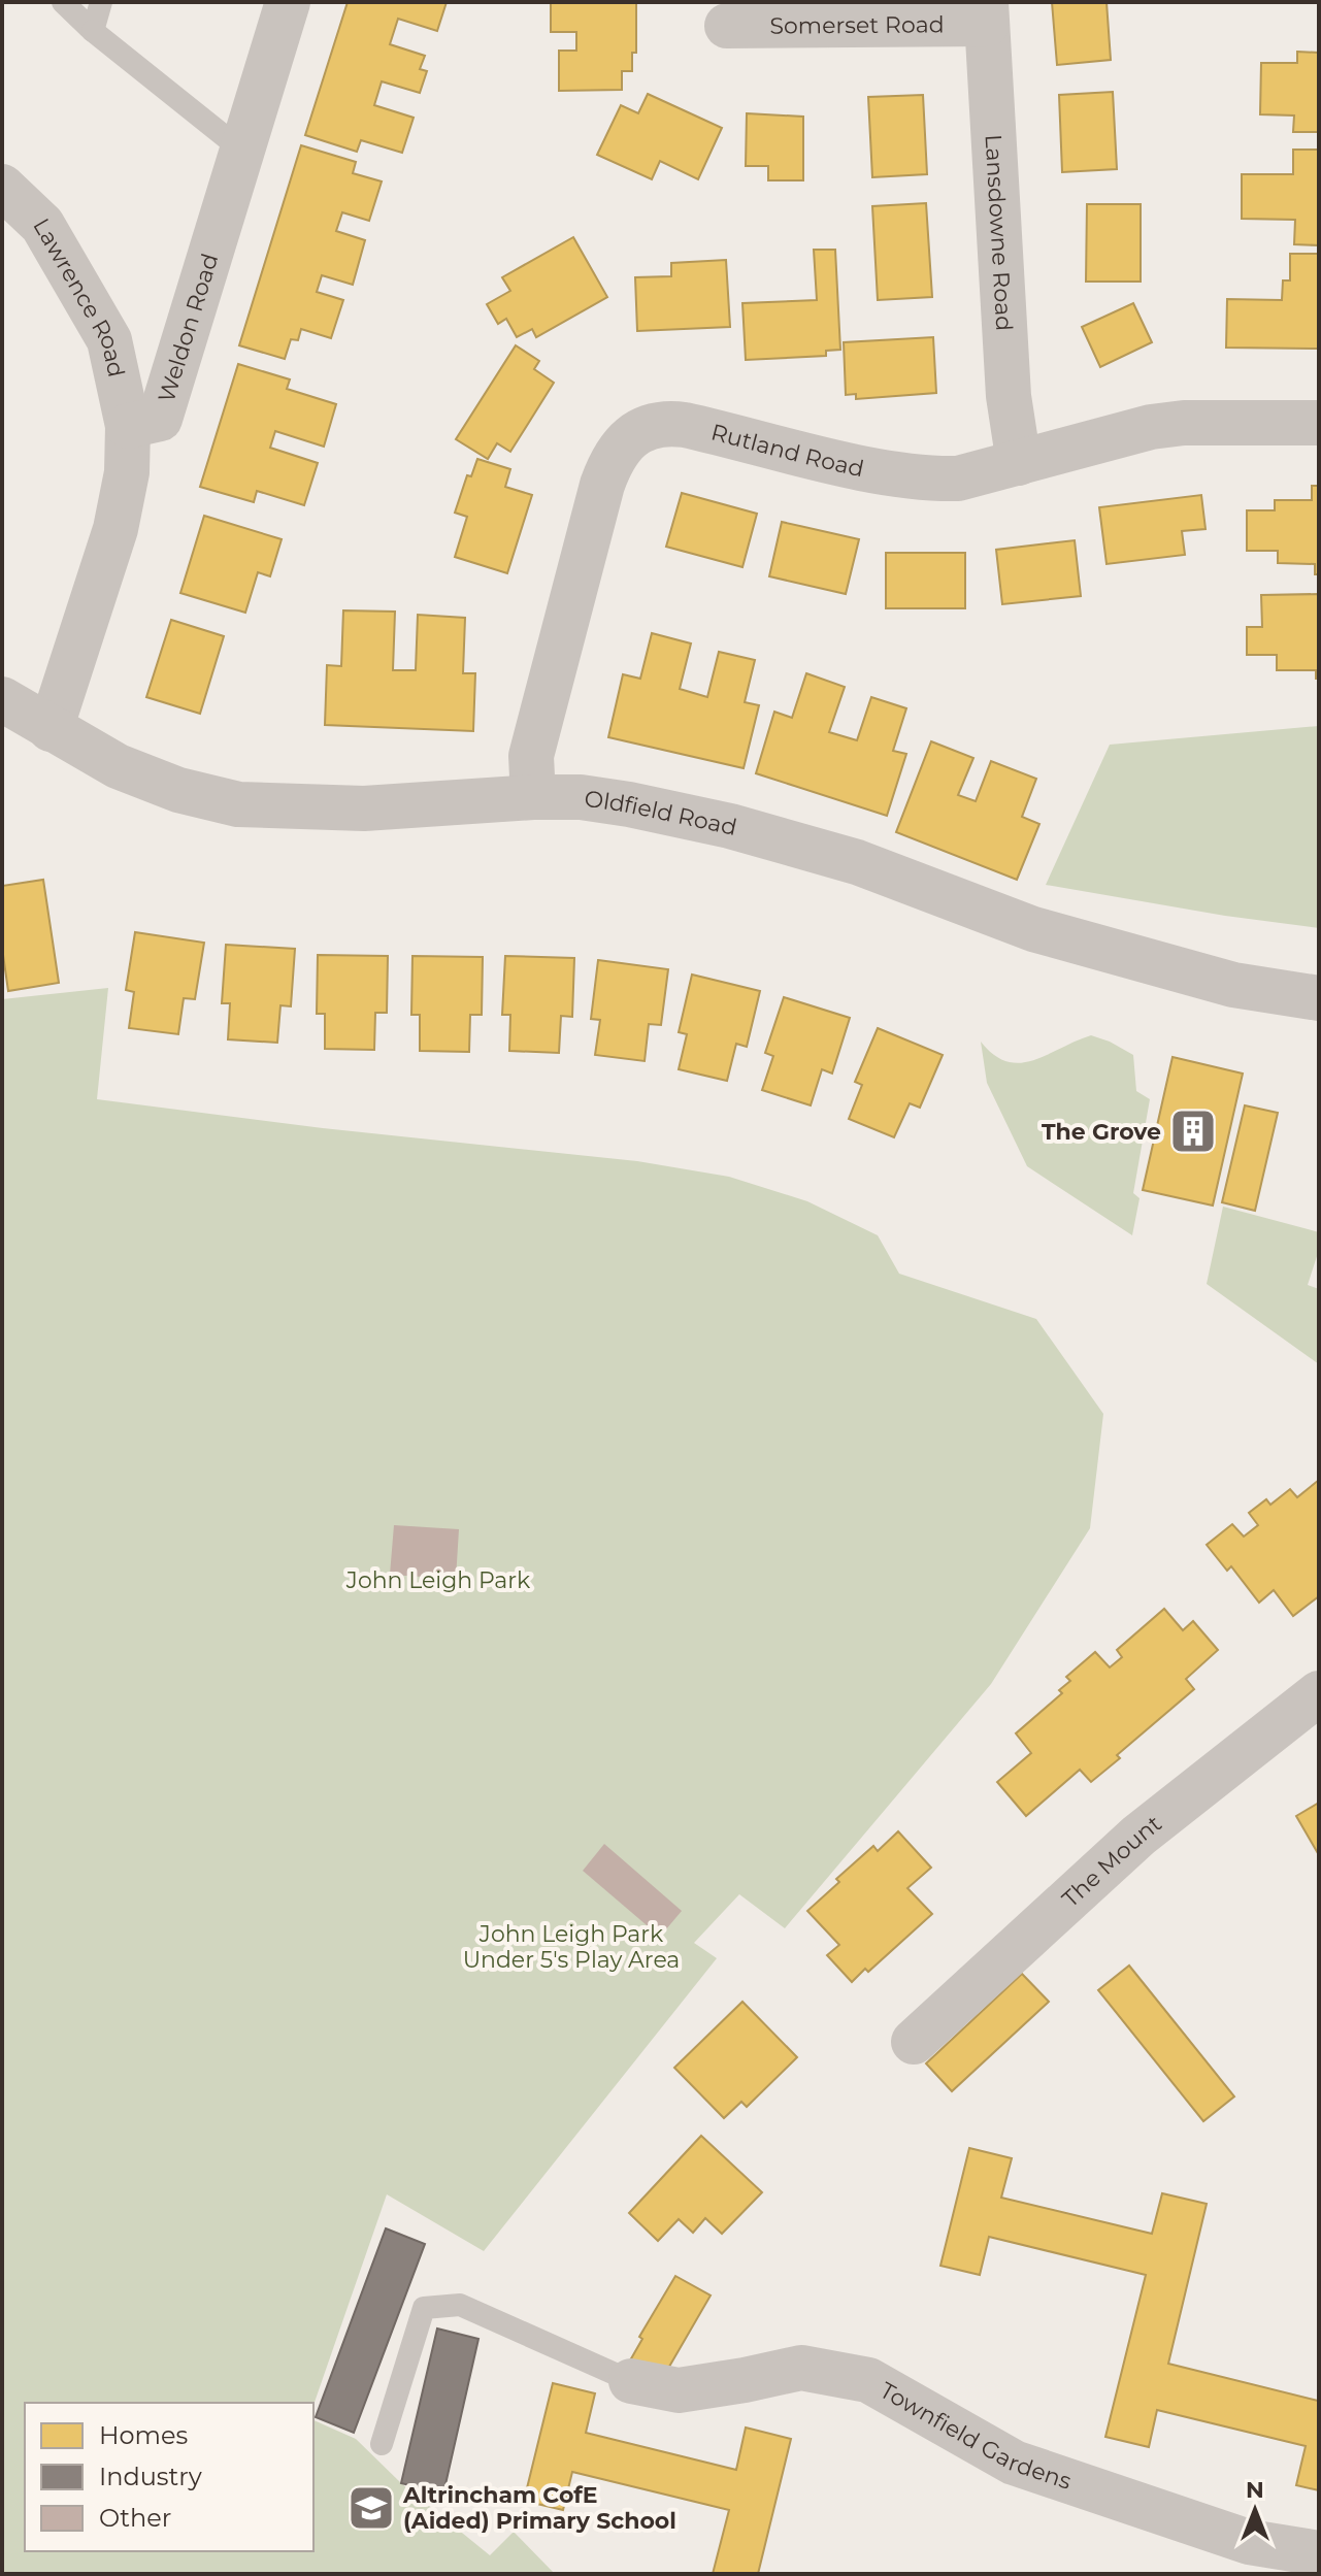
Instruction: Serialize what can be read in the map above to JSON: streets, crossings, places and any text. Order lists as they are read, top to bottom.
{
  "streets": {
    "street": [
      "Somerset Road",
      "Lansdowne Road",
      "Lawrence Road",
      "Weldon Road",
      "Rutland Road",
      "Oldfield Road",
      "The Mount",
      "Townfield Gardens"
    ]
  },
  "crossings": [
    ["Somerset Road", "Lansdowne Road"],
    ["Lansdowne Road", "Rutland Road"],
    ["Lawrence Road", "Weldon Road"],
    ["Rutland Road", "Oldfield Road"]
  ],
  "parks": ["John Leigh Park", "John Leigh Park Under 5's Play Area"],
  "places": {
    "building": ["The Grove"],
    "school or university": ["Altrincham CofE (Aided) Primary School"]
  },
  "legend": ["Homes", "Industry", "Other"],
  "north": "top"
}
